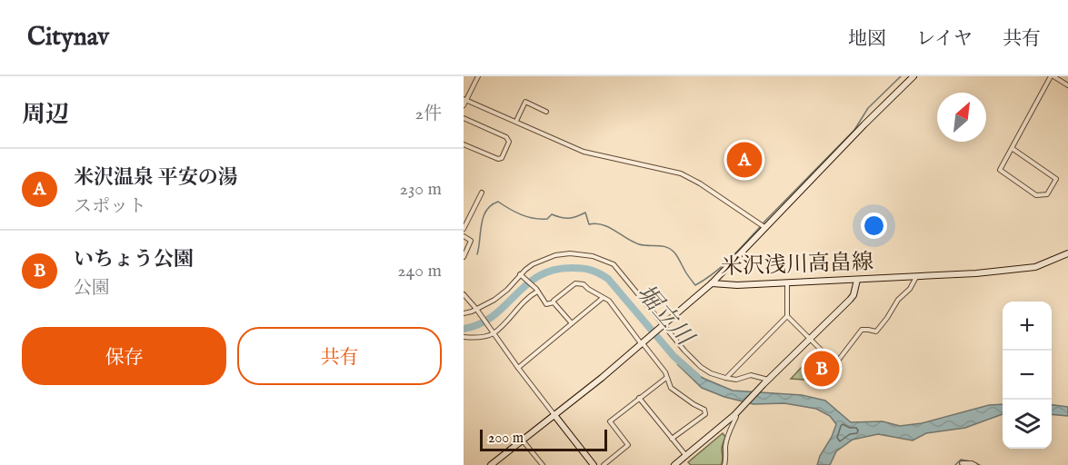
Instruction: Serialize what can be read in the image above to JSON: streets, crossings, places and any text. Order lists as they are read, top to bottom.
{
  "streets": {
    "main road": ["米沢浅川高畠線"]
  },
  "water": ["堀立川"],
  "scale_bar": "200 m",
  "north": "top right",
  "page": {
    "header": "Citynav",
    "nav": ["地図", "レイヤ", "共有"],
    "heading": ["周辺", "2件"],
    "pins": ["A", "B"],
    "list": [
      {
        "mark": "A",
        "name": "米沢温泉 平安の湯",
        "note": "スポット",
        "value": "230 m"
      },
      {
        "mark": "B",
        "name": "いちょう公園",
        "note": "公園",
        "value": "240 m"
      }
    ],
    "map_buttons": ["+", "−"],
    "buttons": ["保存", "共有"],
    "scale": "200 m"
  }
}
